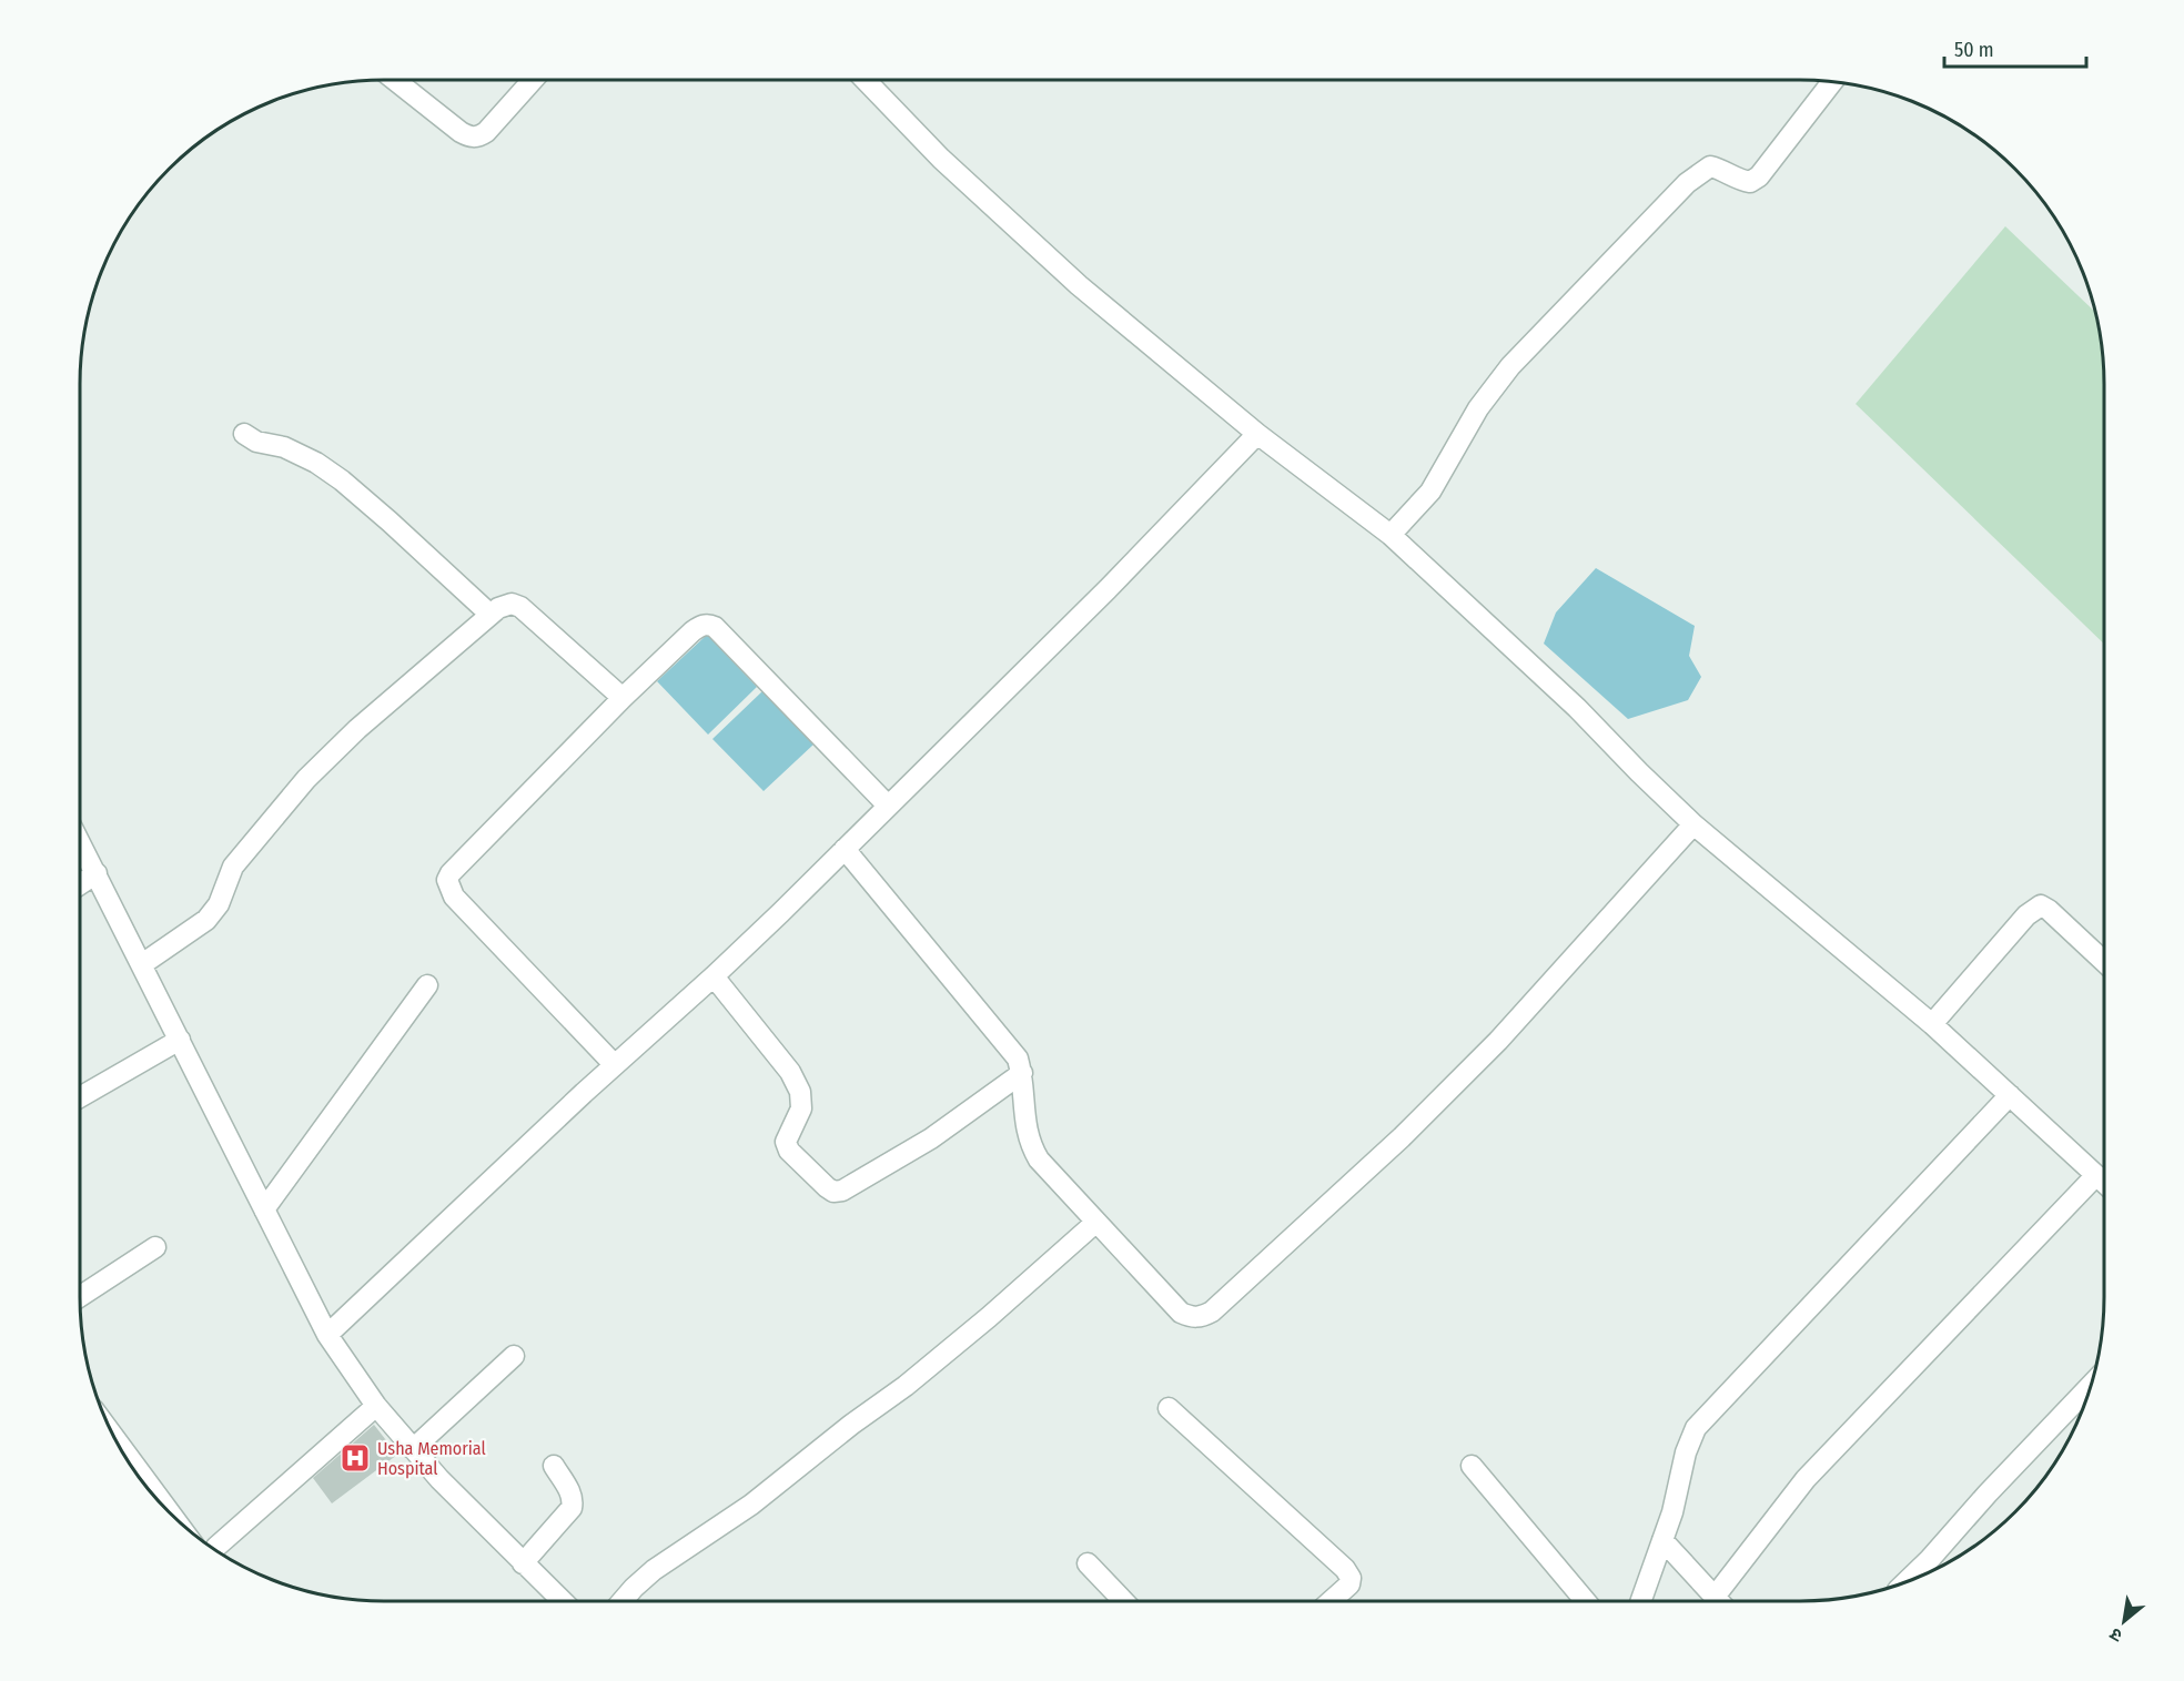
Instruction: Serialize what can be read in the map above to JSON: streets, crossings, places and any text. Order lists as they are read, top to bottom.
{
  "places": {
    "hospital": ["Usha Memorial Hospital"]
  },
  "scale_bar": "50 m",
  "north": "bottom left"
}
